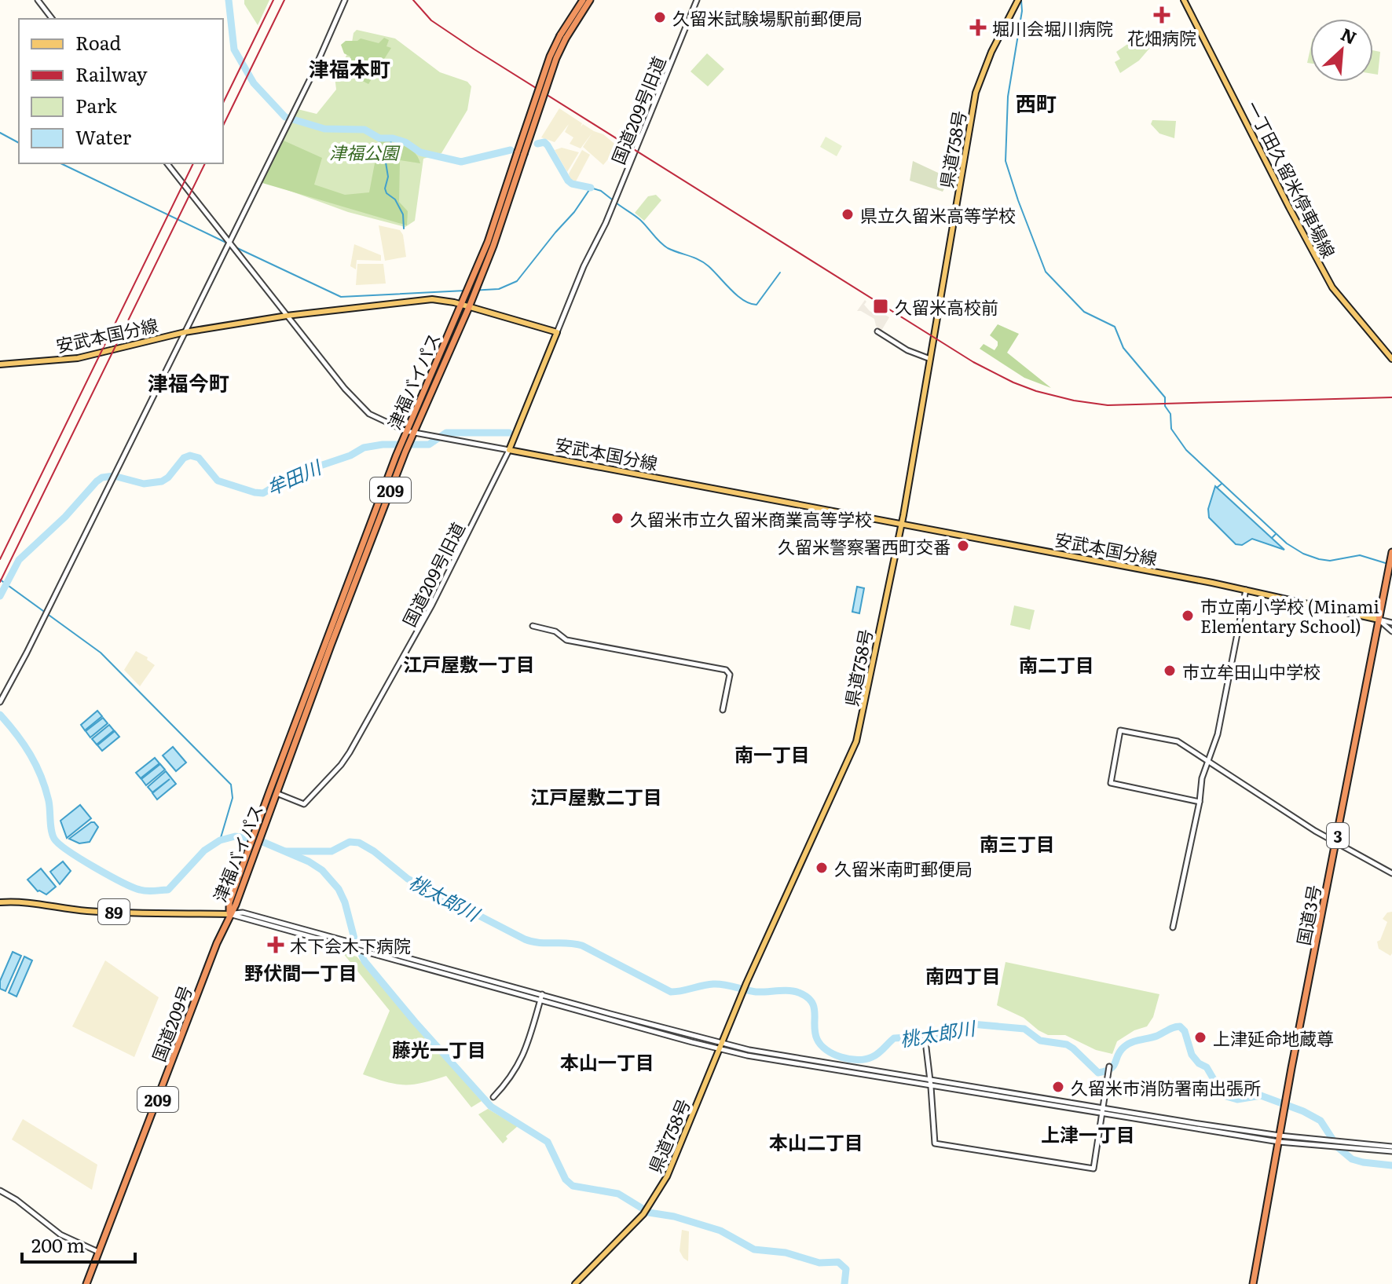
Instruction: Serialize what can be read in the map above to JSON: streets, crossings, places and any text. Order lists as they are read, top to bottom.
{
  "streets": {
    "highway": [
      "津福バイパス",
      "209",
      "3",
      "国道3号",
      "国道209号"
    ],
    "main road": [
      "県道758号",
      "一丁田久留米停車場線",
      "安武本国分線",
      "89"
    ],
    "street": ["国道209号旧道"]
  },
  "crossings": [
    ["国道209号旧道", "安武本国分線"],
    ["国道209号旧道", "津福バイパス"],
    ["県道758号", "安武本国分線"],
    ["安武本国分線", "津福バイパス"],
    ["安武本国分線", "国道3号"],
    ["津福バイパス", "89"],
    ["津福バイパス", "国道209号"],
    ["89", "国道209号"]
  ],
  "districts": [
    "津福本町",
    "西町",
    "津福今町",
    "江戸屋敷一丁目",
    "南二丁目",
    "南一丁目",
    "江戸屋敷二丁目",
    "南三丁目",
    "野伏間一丁目",
    "南四丁目",
    "藤光一丁目",
    "本山一丁目",
    "上津一丁目",
    "本山二丁目"
  ],
  "water": ["牟田川", "桃太郎川"],
  "parks": ["津福公園"],
  "places": {
    "health": ["花畑病院", "堀川会堀川病院", "木下会木下病院"],
    "other": [
      "久留米試験場駅前郵便局",
      "県立久留米高等学校",
      "久留米市立久留米商業高等学校",
      "久留米警察署西町交番",
      "市立南小学校 (Minami Elementary School)",
      "市立牟田山中学校",
      "久留米南町郵便局",
      "上津延命地蔵尊",
      "久留米市消防署南出張所"
    ],
    "transit": ["久留米高校前"]
  },
  "legend": [
    "Road",
    "Railway",
    "Park",
    "Water"
  ],
  "scale_bar": "200 m",
  "north": "top right"
}
